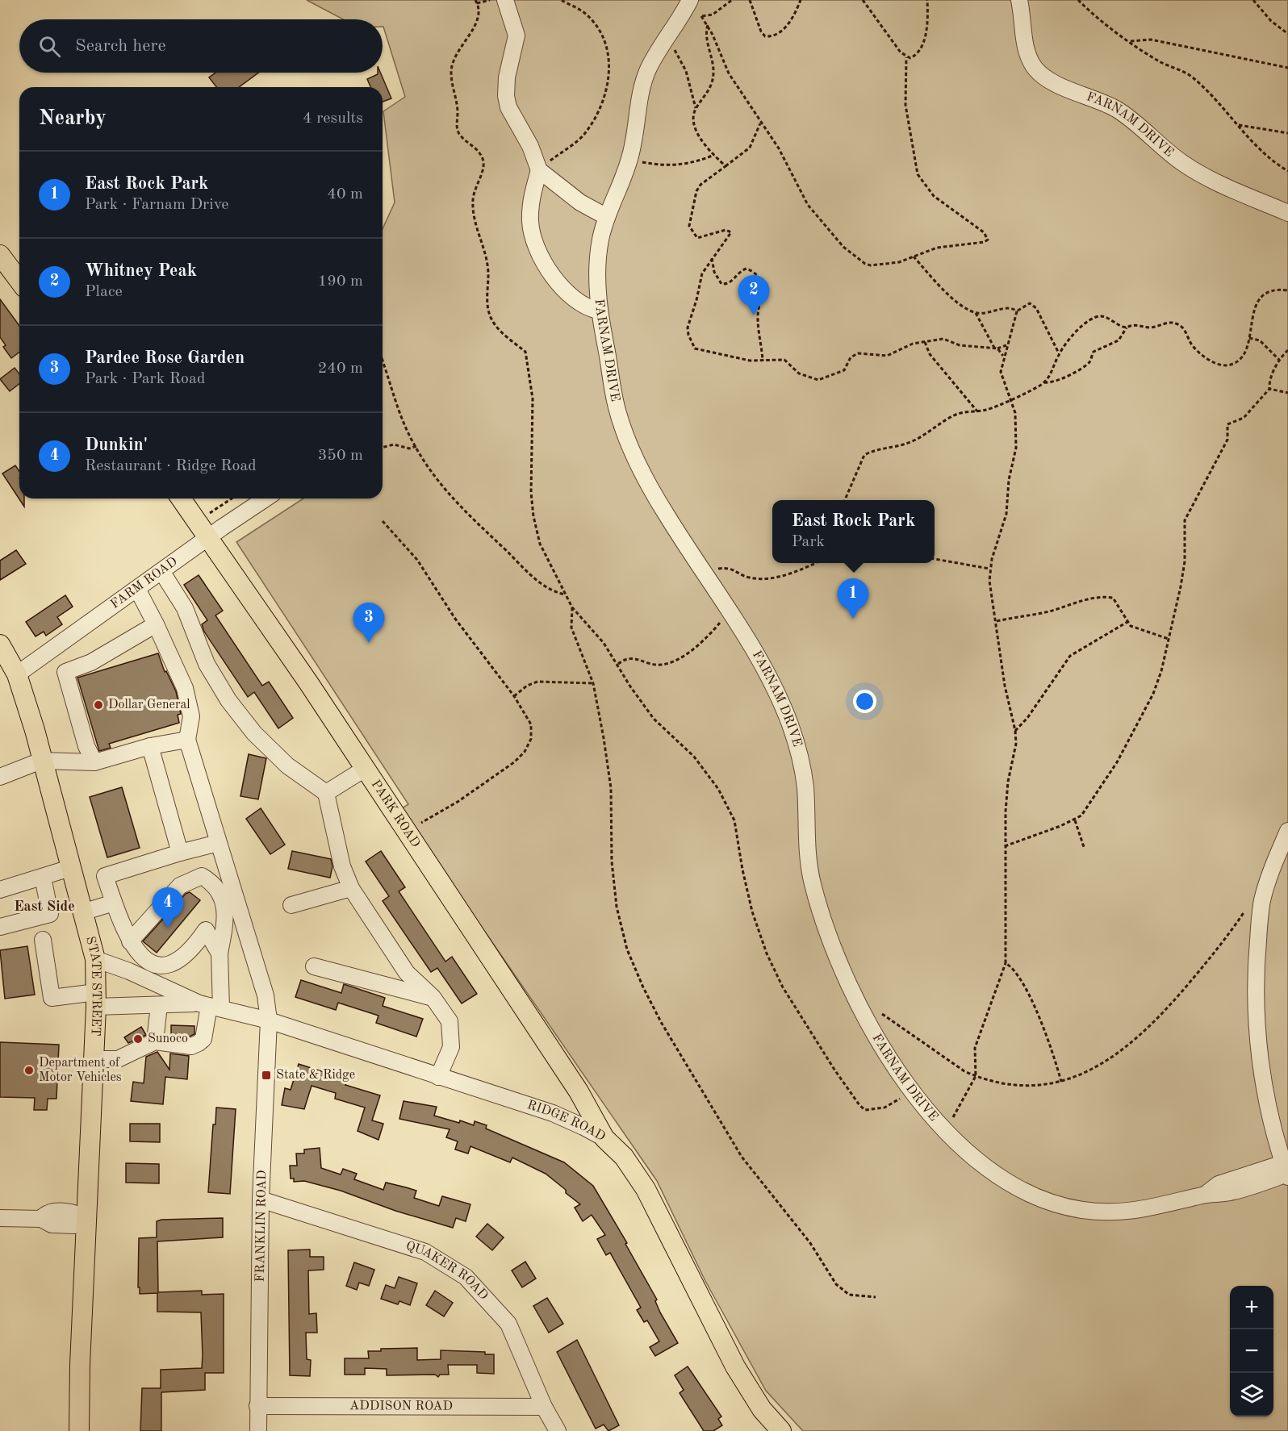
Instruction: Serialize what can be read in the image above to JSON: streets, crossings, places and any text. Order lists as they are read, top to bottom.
{
  "streets": {
    "main road": ["PARK ROAD", "STATE STREET", "RIDGE ROAD"],
    "street": [
      "FARNAM DRIVE",
      "FARM ROAD",
      "FRANKLIN ROAD",
      "QUAKER ROAD",
      "ADDISON ROAD"
    ]
  },
  "crossings": [
    ["FARM ROAD", "PARK ROAD"],
    ["FARM ROAD", "STATE STREET"],
    ["PARK ROAD", "RIDGE ROAD"],
    ["STATE STREET", "RIDGE ROAD"],
    ["RIDGE ROAD", "FRANKLIN ROAD"],
    ["FRANKLIN ROAD", "QUAKER ROAD"],
    ["FRANKLIN ROAD", "ADDISON ROAD"],
    ["QUAKER ROAD", "ADDISON ROAD"]
  ],
  "districts": ["East Side"],
  "places": {
    "other": ["Dollar General", "Sunoco", "Department of Motor Vehicles"],
    "transit": ["State & Ridge"]
  },
  "page": {
    "search": "Search here",
    "heading": ["Nearby", "4 results"],
    "list": [
      {
        "mark": "1",
        "name": "East Rock Park",
        "note": "Park · Farnam Drive",
        "value": "40 m"
      },
      {
        "mark": "2",
        "name": "Whitney Peak",
        "note": "Place",
        "value": "190 m"
      },
      {
        "mark": "3",
        "name": "Pardee Rose Garden",
        "note": "Park · Park Road",
        "value": "240 m"
      },
      {
        "mark": "4",
        "name": "Dunkin'",
        "note": "Restaurant · Ridge Road",
        "value": "350 m"
      }
    ],
    "pins": [
      "2",
      "1",
      "3",
      "4"
    ],
    "popup": ["East Rock Park", "Park"],
    "map_buttons": ["+", "−"]
  }
}
